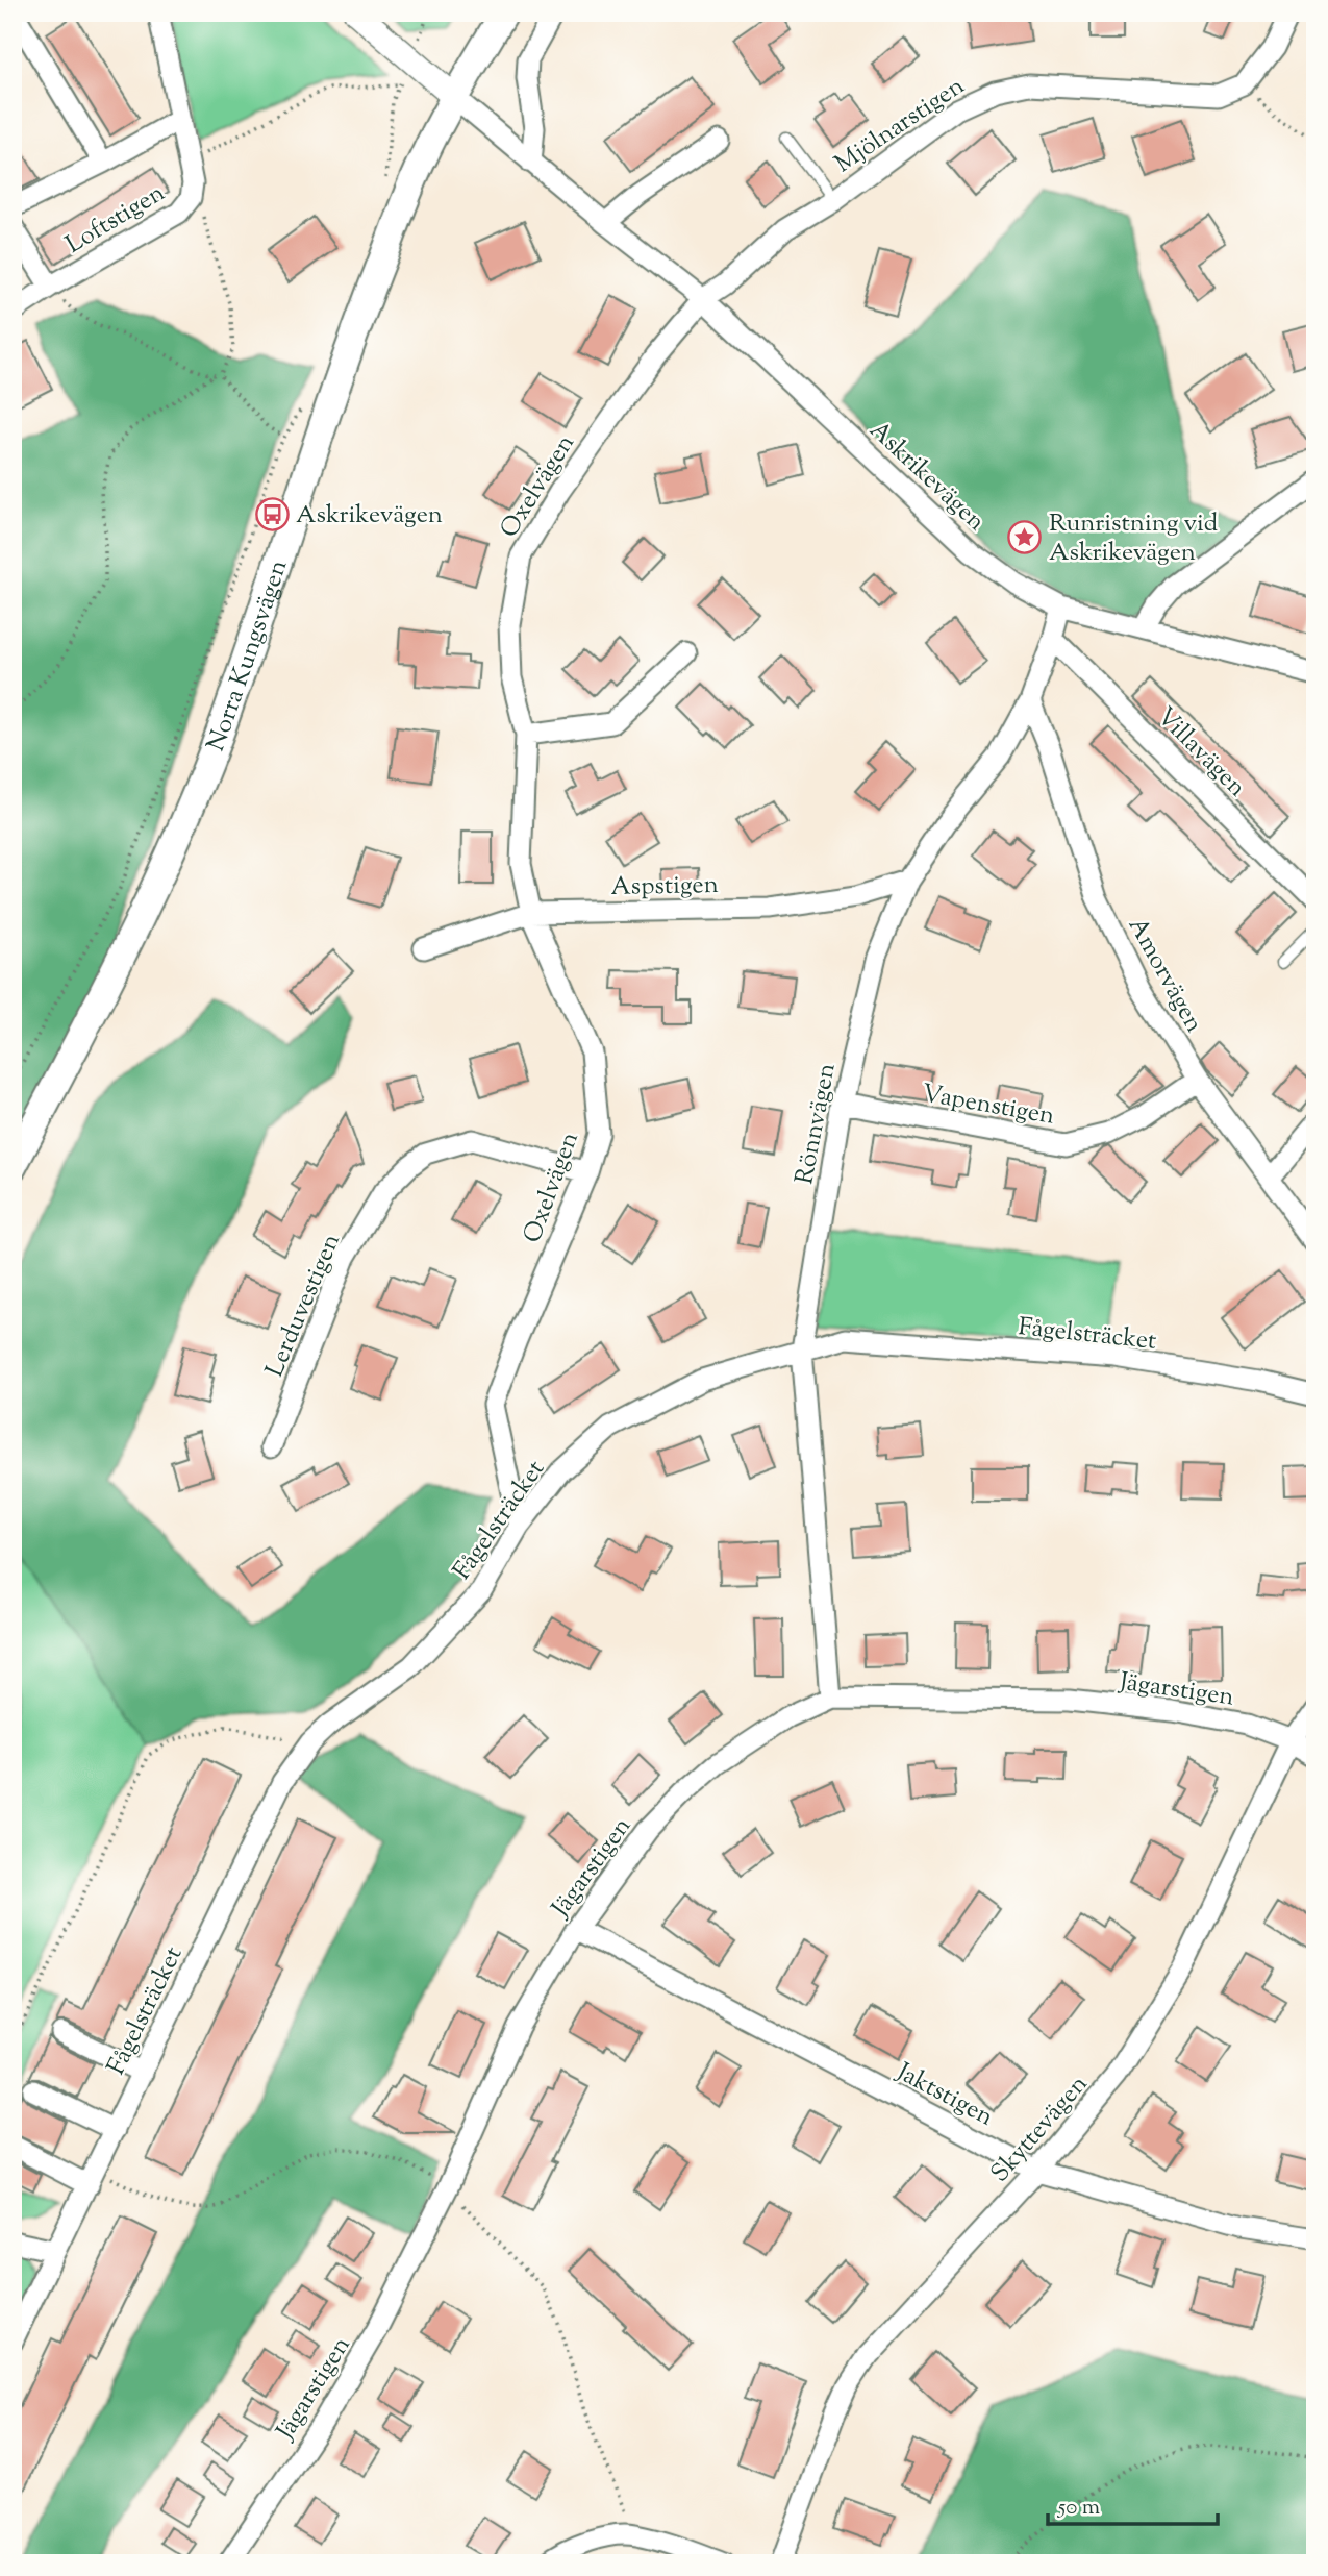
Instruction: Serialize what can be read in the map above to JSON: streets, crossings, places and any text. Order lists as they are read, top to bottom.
{
  "streets": {
    "main road": ["Norra Kungsvägen"],
    "street": [
      "Mjölnarstigen",
      "Loftstigen",
      "Askrikevägen",
      "Oxelvägen",
      "Villavägen",
      "Aspstigen",
      "Amorvägen",
      "Vapenstigen",
      "Rönnvägen",
      "Lerduvestigen",
      "Fågelsträcket",
      "Jägarstigen",
      "Jaktstigen",
      "Skyttevägen"
    ]
  },
  "crossings": [
    ["Mjölnarstigen", "Askrikevägen"],
    ["Mjölnarstigen", "Oxelvägen"],
    ["Askrikevägen", "Oxelvägen"],
    ["Askrikevägen", "Norra Kungsvägen"],
    ["Askrikevägen", "Rönnvägen"],
    ["Oxelvägen", "Aspstigen"],
    ["Oxelvägen", "Lerduvestigen"],
    ["Oxelvägen", "Fågelsträcket"],
    ["Villavägen", "Rönnvägen"],
    ["Aspstigen", "Rönnvägen"],
    ["Amorvägen", "Vapenstigen"],
    ["Amorvägen", "Rönnvägen"],
    ["Vapenstigen", "Rönnvägen"],
    ["Rönnvägen", "Fågelsträcket"],
    ["Rönnvägen", "Jägarstigen"],
    ["Jägarstigen", "Jaktstigen"],
    ["Jägarstigen", "Skyttevägen"],
    ["Jaktstigen", "Skyttevägen"]
  ],
  "places": {
    "bus stop": ["Askrikevägen"],
    "place": ["Runristning vid Askrikevägen"]
  },
  "scale_bar": "50 m"
}
